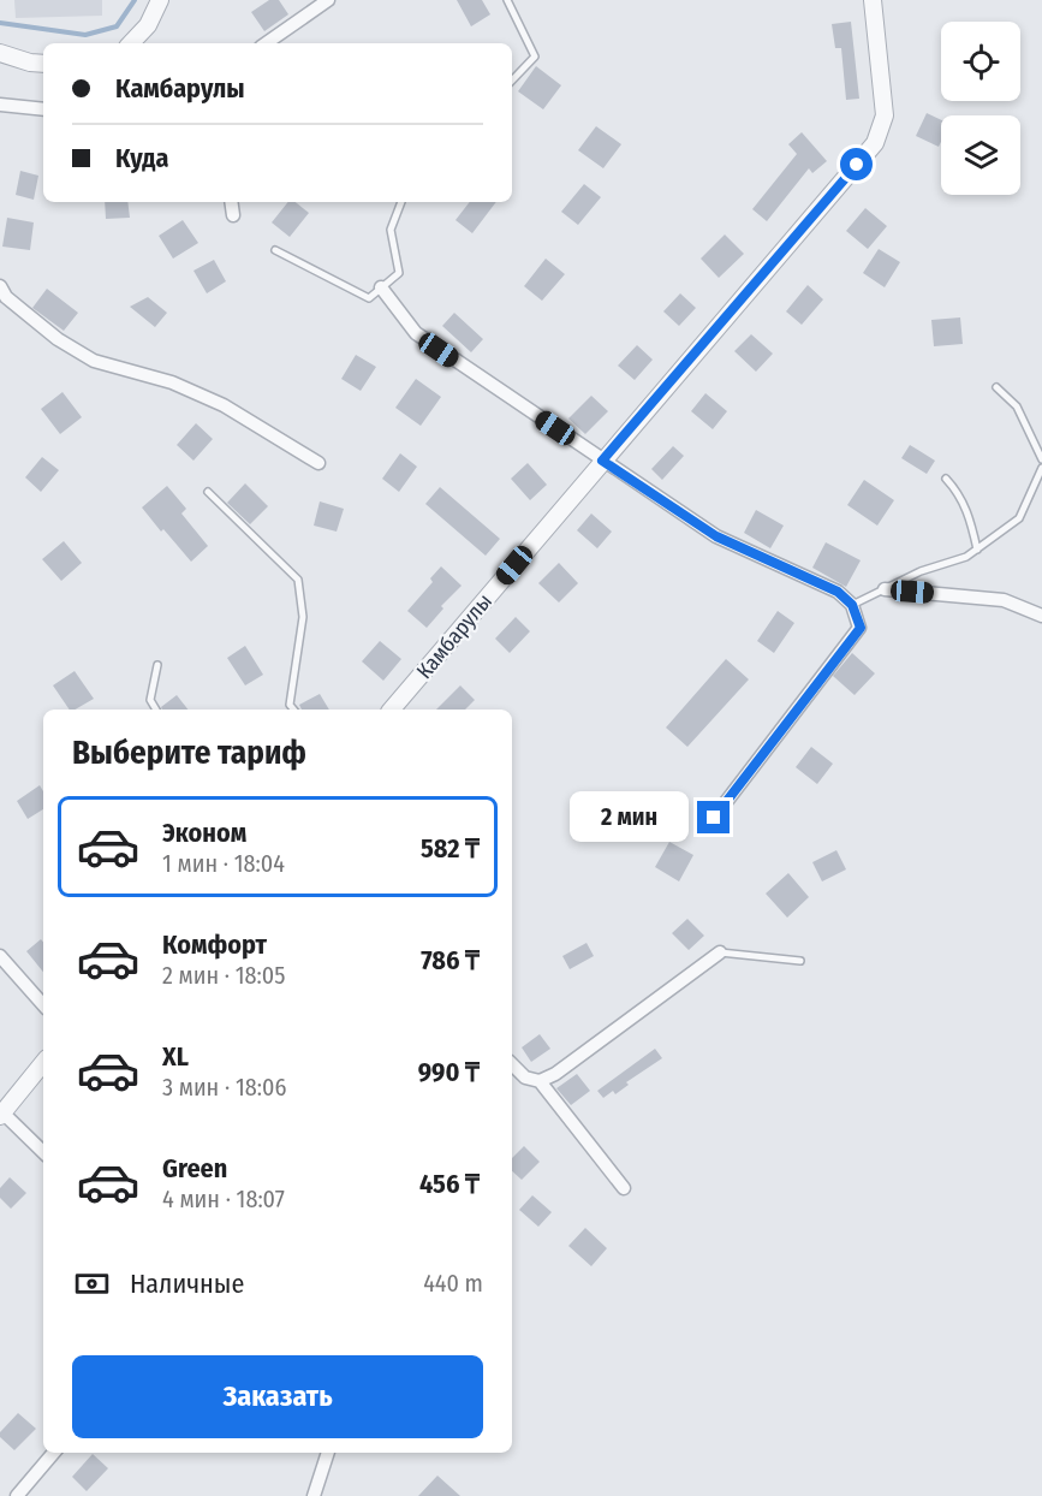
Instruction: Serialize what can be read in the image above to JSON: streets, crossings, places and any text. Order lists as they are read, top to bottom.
{
  "streets": {
    "street": ["Камбарулы"]
  },
  "page": {
    "banner": ["Камбарулы", "Куда"],
    "heading": "Выберите тариф",
    "bubble": "2 мин",
    "list": [
      {
        "name": "Эконом",
        "note": "1 мин · 18:04",
        "value": "582 ₸"
      },
      {
        "name": "Комфорт",
        "note": "2 мин · 18:05",
        "value": "786 ₸"
      },
      {
        "name": "XL",
        "note": "3 мин · 18:06",
        "value": "990 ₸"
      },
      {
        "name": "Green",
        "note": "4 мин · 18:07",
        "value": "456 ₸"
      }
    ],
    "pay": ["Наличные", "440 m"],
    "buttons": "Заказать"
  }
}
